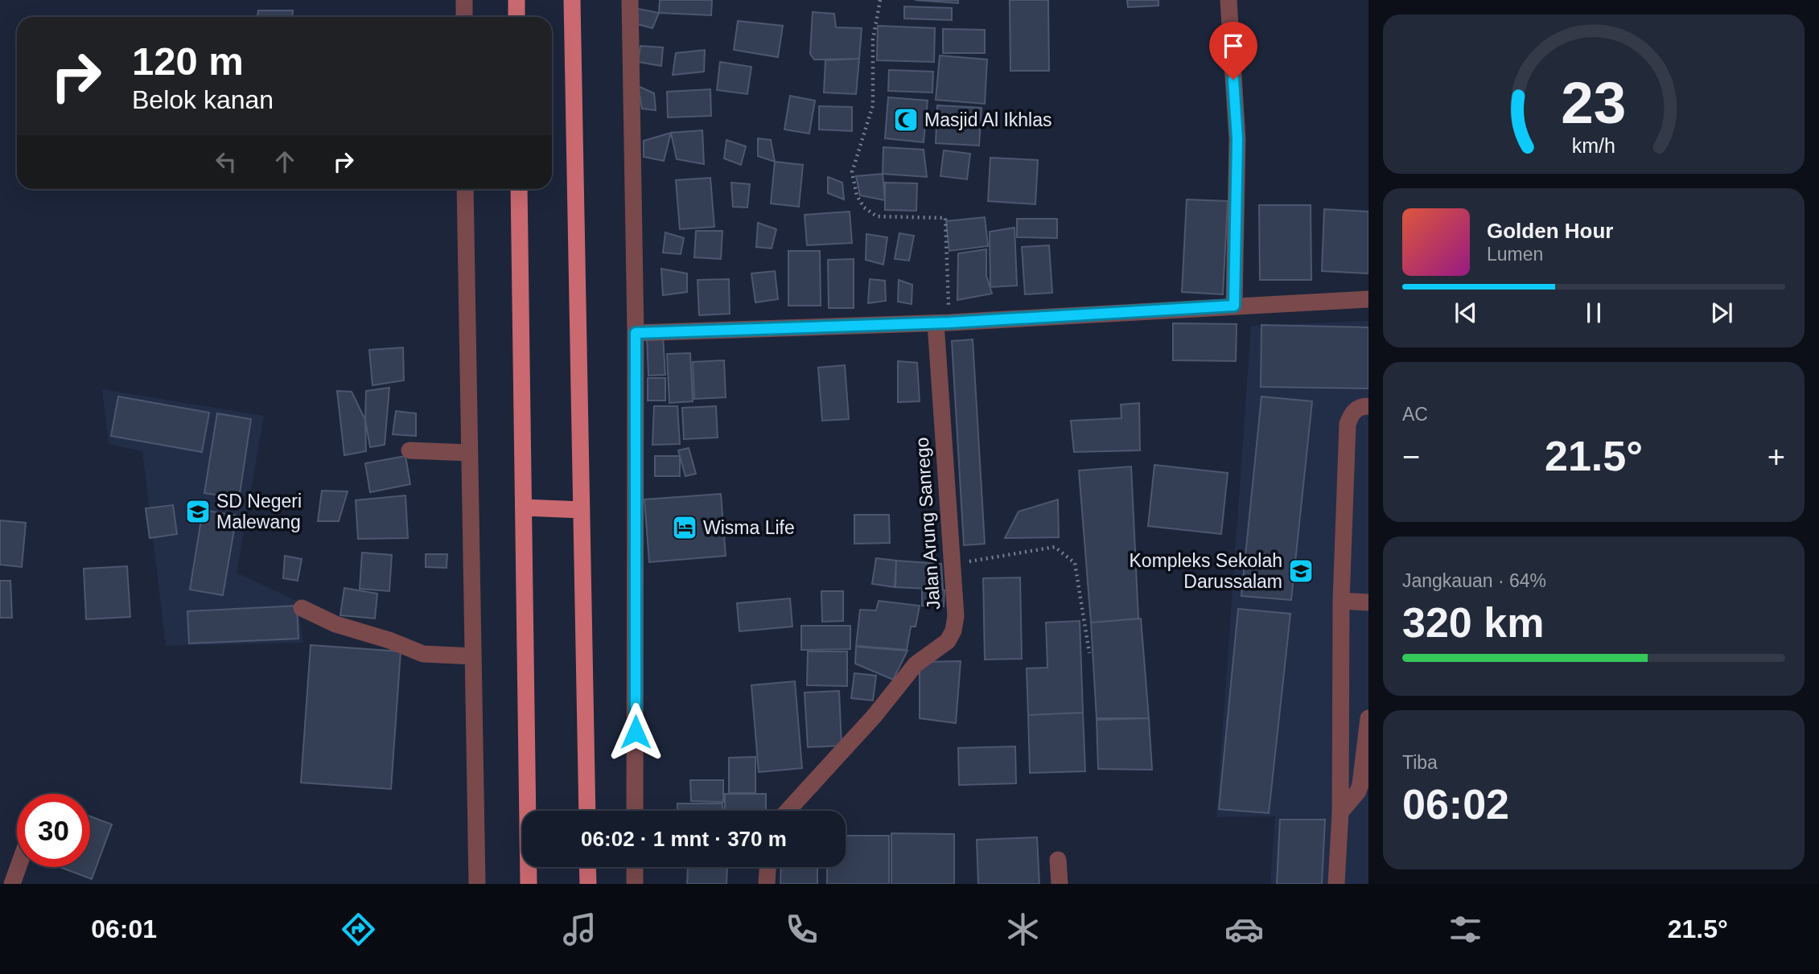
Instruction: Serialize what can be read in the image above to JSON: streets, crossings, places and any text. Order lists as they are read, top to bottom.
{
  "streets": {
    "street": ["Jalan Arung Sanrego"]
  },
  "places": {
    "mosque": ["Masjid Al Ikhlas"],
    "school or university": ["SD Negeri Malewang", "Kompleks Sekolah Darussalam"],
    "hotel": ["Wisma Life"]
  },
  "page": {
    "turn": ["120 m", "Belok kanan"],
    "song": ["Golden Hour", "Lumen"],
    "tile": [
      "AC",
      ["Jangkauan · 64%", "320 km"],
      ["Tiba", "06:02"]
    ],
    "heat": ["−", "21.5°", "+"],
    "limit": "30",
    "trip": "06:02 · 1 mnt · 370 m",
    "tabs": ["06:01", "21.5°"],
    "gauge": ["23", "km/h"]
  }
}
